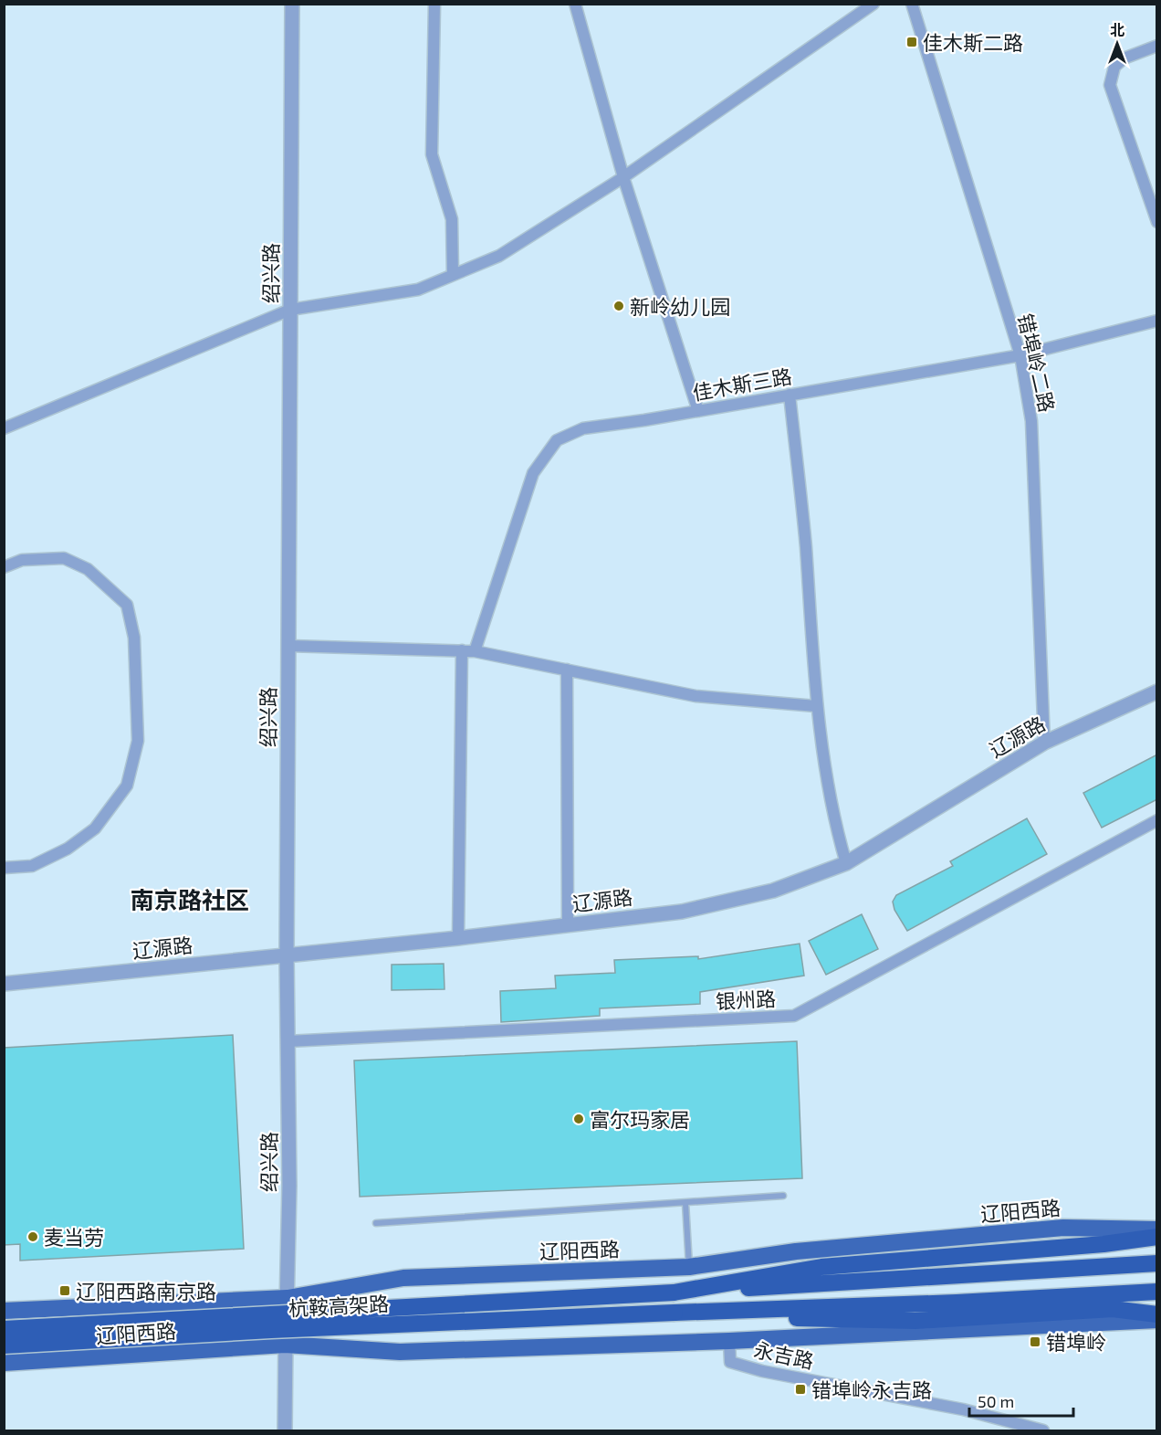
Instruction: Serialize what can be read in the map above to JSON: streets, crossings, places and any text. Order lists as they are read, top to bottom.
{
  "streets": {
    "highway": ["杭鞍高架路"],
    "main road": ["辽阳西路"],
    "street": [
      "绍兴路",
      "错埠岭二路",
      "佳木斯三路",
      "辽源路",
      "银州路",
      "永吉路"
    ]
  },
  "crossings": [
    ["绍兴路", "辽源路"],
    ["绍兴路", "银州路"],
    ["绍兴路", "辽阳西路"],
    ["错埠岭二路", "佳木斯三路"],
    ["错埠岭二路", "辽源路"],
    ["辽阳西路", "永吉路"]
  ],
  "districts": ["南京路社区"],
  "places": {
    "transit": [
      "佳木斯二路",
      "辽阳西路南京路",
      "错埠岭",
      "错埠岭永吉路"
    ],
    "other": ["新岭幼儿园", "富尔玛家居", "麦当劳"]
  },
  "scale_bar": "50 m",
  "north": "top"
}
